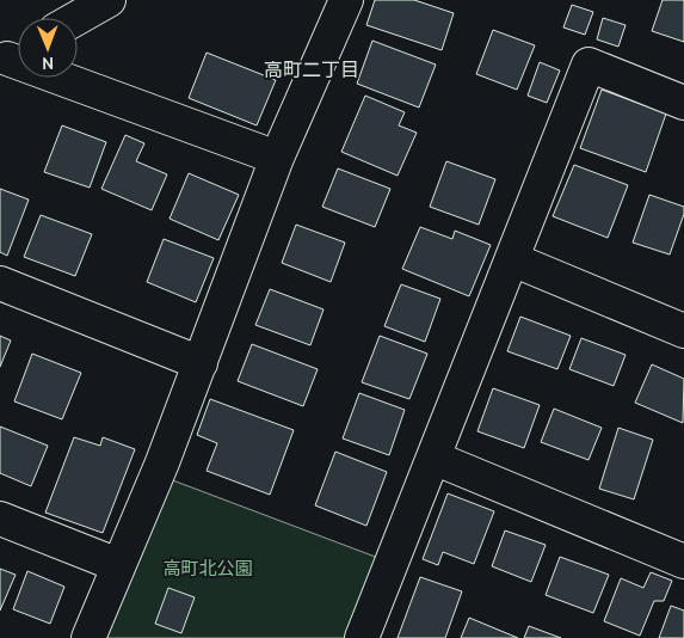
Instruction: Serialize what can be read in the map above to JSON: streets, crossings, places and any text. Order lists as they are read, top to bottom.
{
  "districts": ["高町二丁目"],
  "parks": ["高町北公園"],
  "north": "bottom"
}
